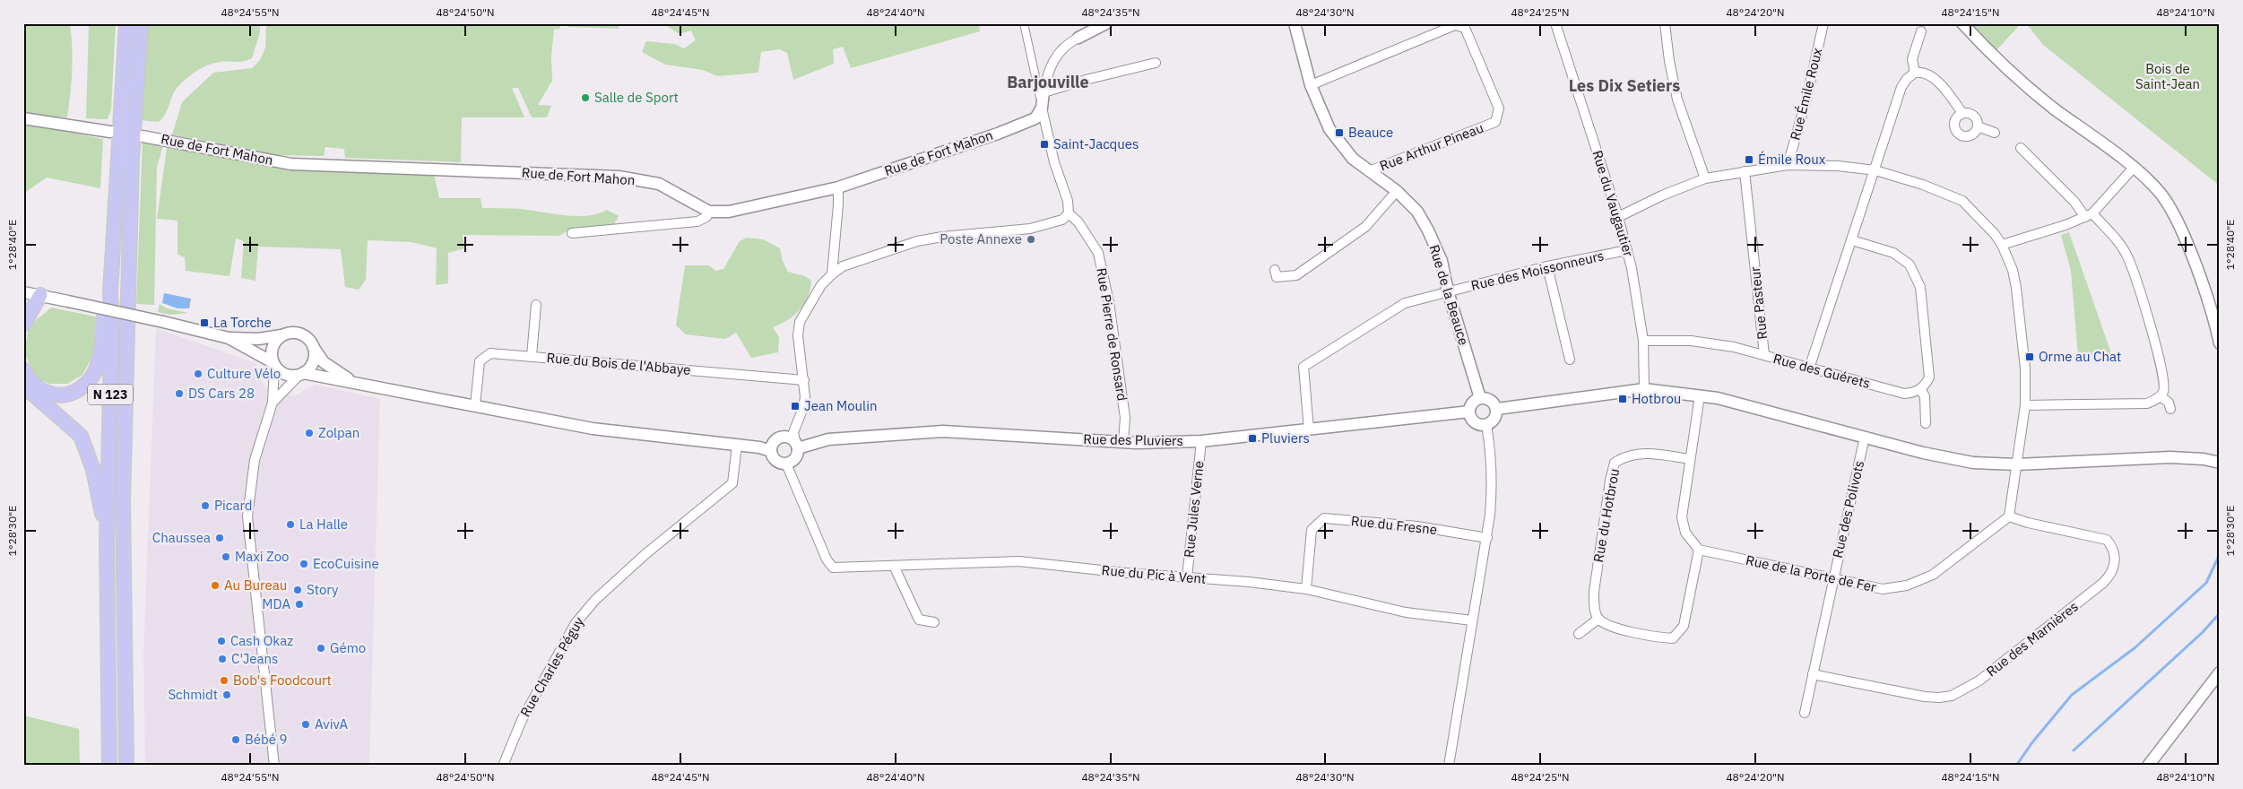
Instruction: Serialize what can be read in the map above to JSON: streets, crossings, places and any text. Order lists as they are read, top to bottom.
{
  "streets": {
    "main road": ["N 123"],
    "street": [
      "Rue Émile Roux",
      "Rue Arthur Pineau",
      "Rue de Fort Mahon",
      "Rue du Vaugautier",
      "Rue des Moissonneurs",
      "Rue de la Beauce",
      "Rue Pasteur",
      "Rue Pierre de Ronsard",
      "Rue du Bois de l'Abbaye",
      "Rue des Guérets",
      "Rue des Pluviers",
      "Rue Jules Verne",
      "Rue des Polivots",
      "Rue du Hotbrou",
      "Rue du Fresne",
      "Rue de la Porte de Fer",
      "Rue du Pic à Vent",
      "Rue des Marnières",
      "Rue Charles Péguy"
    ]
  },
  "crossings": [
    ["Rue Arthur Pineau", "Rue de la Beauce"],
    ["Rue du Vaugautier", "Rue des Moissonneurs"],
    ["Rue du Vaugautier", "Rue des Guérets"],
    ["Rue des Moissonneurs", "Rue de la Beauce"],
    ["Rue des Moissonneurs", "Rue des Pluviers"],
    ["Rue de la Beauce", "Rue des Pluviers"],
    ["Rue Pasteur", "Rue des Guérets"],
    ["Rue Pierre de Ronsard", "Rue des Pluviers"],
    ["Rue des Pluviers", "Rue Jules Verne"],
    ["Rue des Pluviers", "Rue du Pic à Vent"],
    ["Rue Jules Verne", "Rue du Pic à Vent"],
    ["Rue des Polivots", "Rue de la Porte de Fer"],
    ["Rue des Polivots", "Rue des Marnières"],
    ["Rue du Fresne", "Rue du Pic à Vent"],
    ["Rue de la Porte de Fer", "Rue des Marnières"]
  ],
  "districts": ["Barjouville", "Les Dix Setiers"],
  "parks": ["Bois de Saint-Jean"],
  "places": {
    "other": [
      "Salle de Sport",
      "Poste Annexe",
      "Culture Vélo",
      "DS Cars 28",
      "Zolpan",
      "Picard",
      "La Halle",
      "Chaussea",
      "Maxi Zoo",
      "EcoCuisine",
      "Au Bureau",
      "Story",
      "MDA",
      "Cash Okaz",
      "Gémo",
      "C'Jeans",
      "Bob's Foodcourt",
      "Schmidt",
      "AvivA",
      "Bébé 9"
    ],
    "transit": [
      "Beauce",
      "Saint-Jacques",
      "Émile Roux",
      "La Torche",
      "Orme au Chat",
      "Hotbrou",
      "Jean Moulin",
      "Pluviers"
    ]
  },
  "coordinates": [
    "48°24'55\"N",
    "48°24'50\"N",
    "48°24'45\"N",
    "48°24'40\"N",
    "48°24'35\"N",
    "48°24'30\"N",
    "48°24'25\"N",
    "48°24'20\"N",
    "48°24'15\"N",
    "48°24'10\"N",
    "1°28'40\"E",
    "1°28'30\"E"
  ]
}
